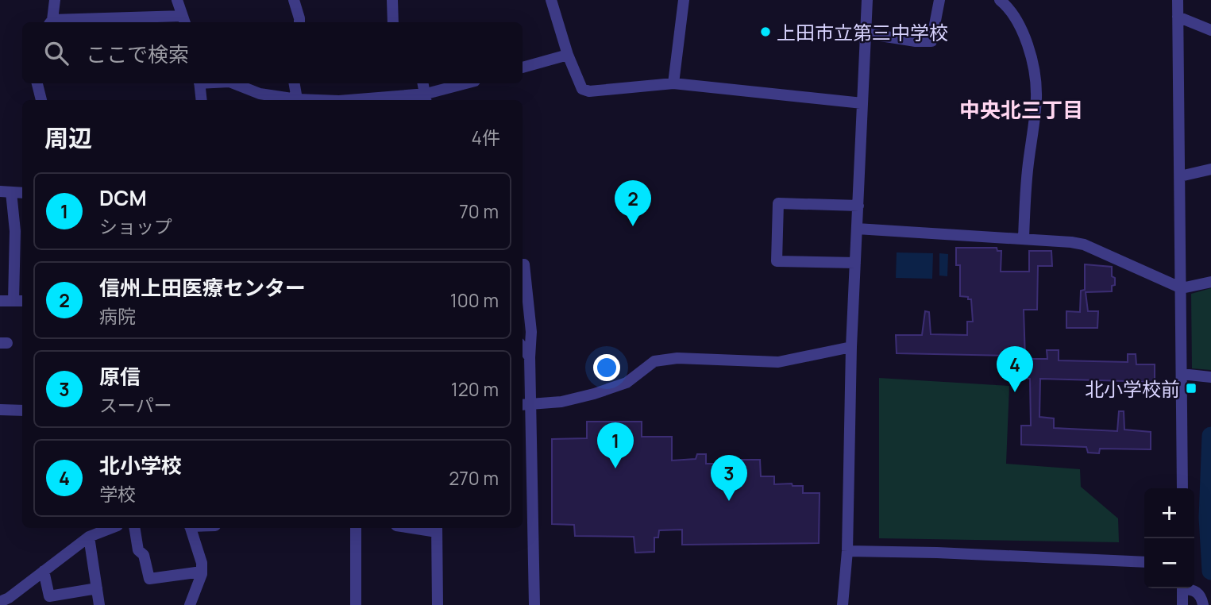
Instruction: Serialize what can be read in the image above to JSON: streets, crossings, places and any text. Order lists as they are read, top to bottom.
{
  "districts": ["中央北三丁目"],
  "places": {
    "other": ["上田市立第三中学校"],
    "transit": ["北小学校前"]
  },
  "page": {
    "search": "ここで検索",
    "heading": ["周辺", "4件"],
    "list": [
      {
        "mark": "1",
        "name": "DCM",
        "note": "ショップ",
        "value": "70 m"
      },
      {
        "mark": "2",
        "name": "信州上田医療センター",
        "note": "病院",
        "value": "100 m"
      },
      {
        "mark": "3",
        "name": "原信",
        "note": "スーパー",
        "value": "120 m"
      },
      {
        "mark": "4",
        "name": "北小学校",
        "note": "学校",
        "value": "270 m"
      }
    ],
    "pins": [
      "2",
      "4",
      "1",
      "3"
    ],
    "map_buttons": ["+", "−"]
  }
}
